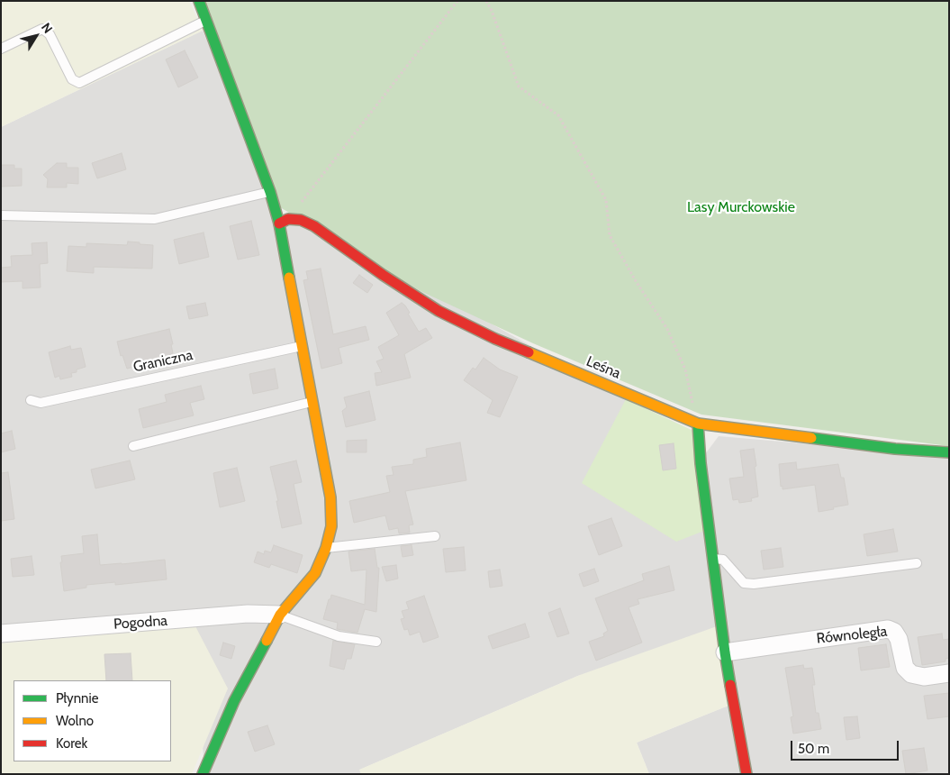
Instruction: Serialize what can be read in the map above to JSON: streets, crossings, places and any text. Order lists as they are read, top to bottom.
{
  "streets": {
    "street": ["Leśna", "Pogodna", "Równoległa"],
    "lane": ["Graniczna"]
  },
  "parks": ["Lasy Murckowskie"],
  "legend": ["Płynnie", "Wolno", "Korek"],
  "scale_bar": "50 m",
  "north": "top right"
}
